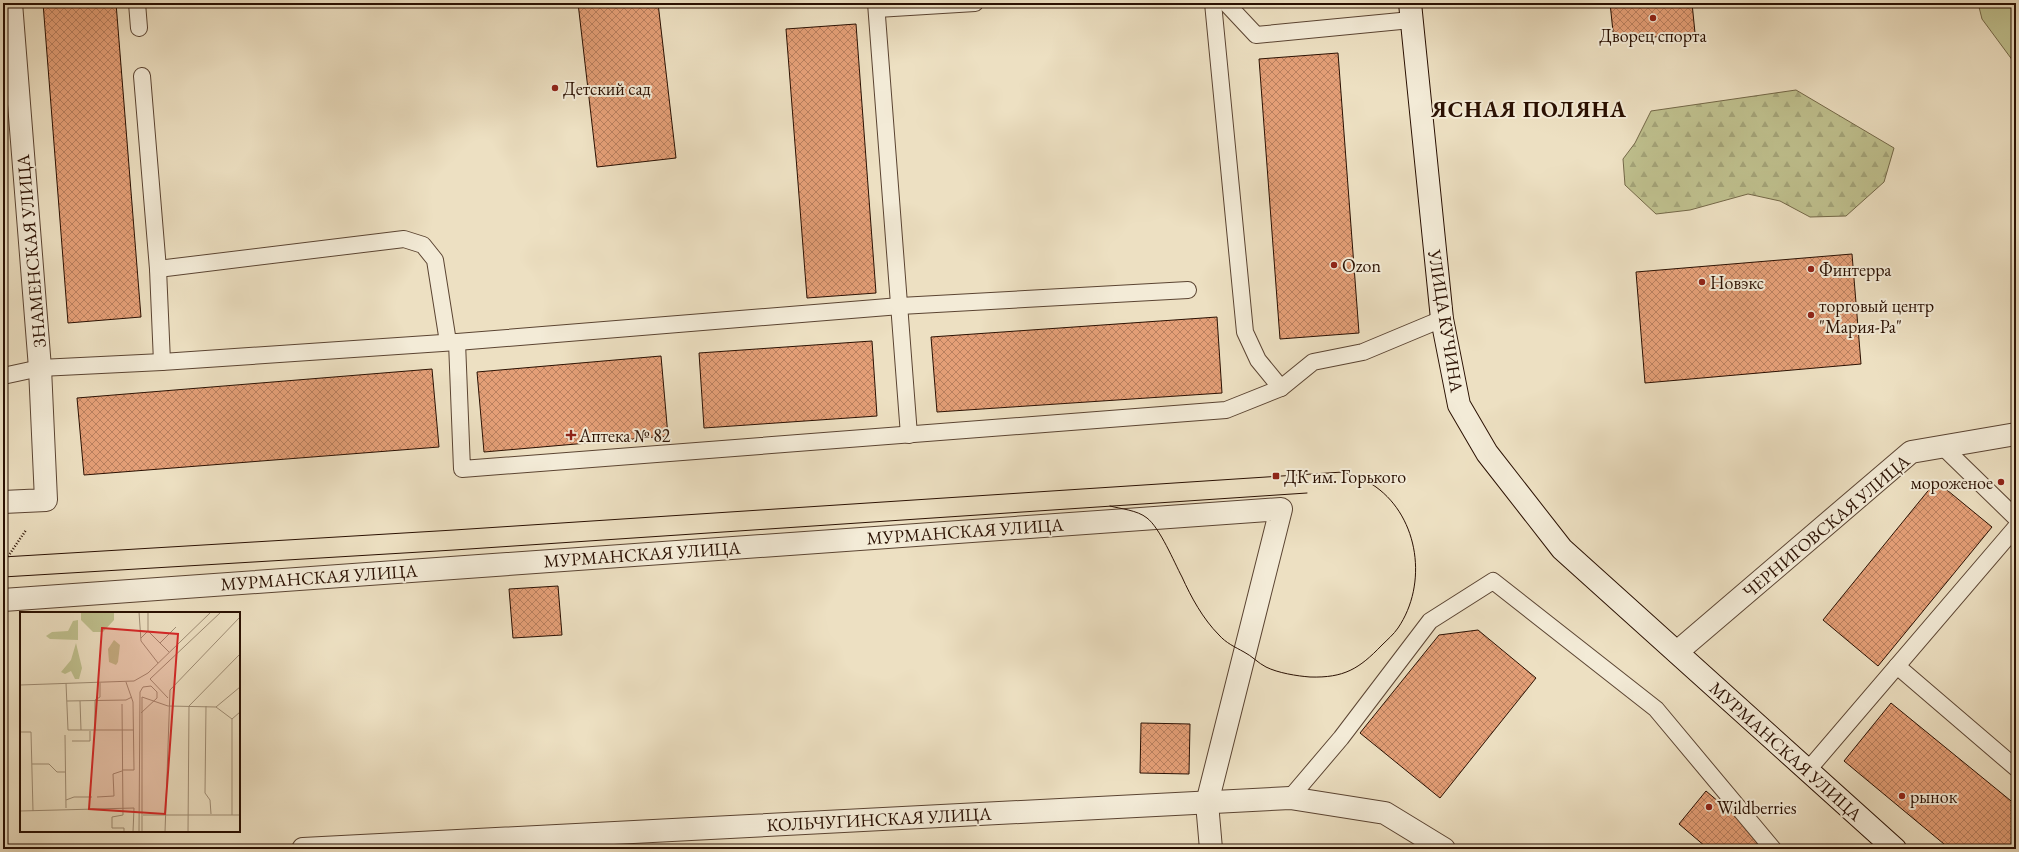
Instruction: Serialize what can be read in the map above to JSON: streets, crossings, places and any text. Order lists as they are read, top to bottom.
{
  "streets": {
    "street": [
      "ЗНАМЕНСКАЯ УЛИЦА",
      "УЛИЦА КУЧИНА",
      "ЧЕРНИГОВСКАЯ УЛИЦА",
      "МУРМАНСКАЯ УЛИЦА",
      "КОЛЬЧУГИНСКАЯ УЛИЦА"
    ]
  },
  "crossings": [
    ["УЛИЦА КУЧИНА", "ЧЕРНИГОВСКАЯ УЛИЦА"],
    ["УЛИЦА КУЧИНА", "МУРМАНСКАЯ УЛИЦА"],
    ["ЧЕРНИГОВСКАЯ УЛИЦА", "МУРМАНСКАЯ УЛИЦА"],
    ["МУРМАНСКАЯ УЛИЦА", "КОЛЬЧУГИНСКАЯ УЛИЦА"]
  ],
  "districts": ["ЯСНАЯ ПОЛЯНА"],
  "places": {
    "other": [
      "Дворец спорта",
      "Детский сад",
      "Ozon",
      "Финтерра",
      "Новэкс",
      "торговый центр \"Мария-Ра\"",
      "мороженое",
      "рынок",
      "Wildberries"
    ],
    "health": ["Аптека № 82"],
    "transit": ["ДК им. Горького"]
  }
}
